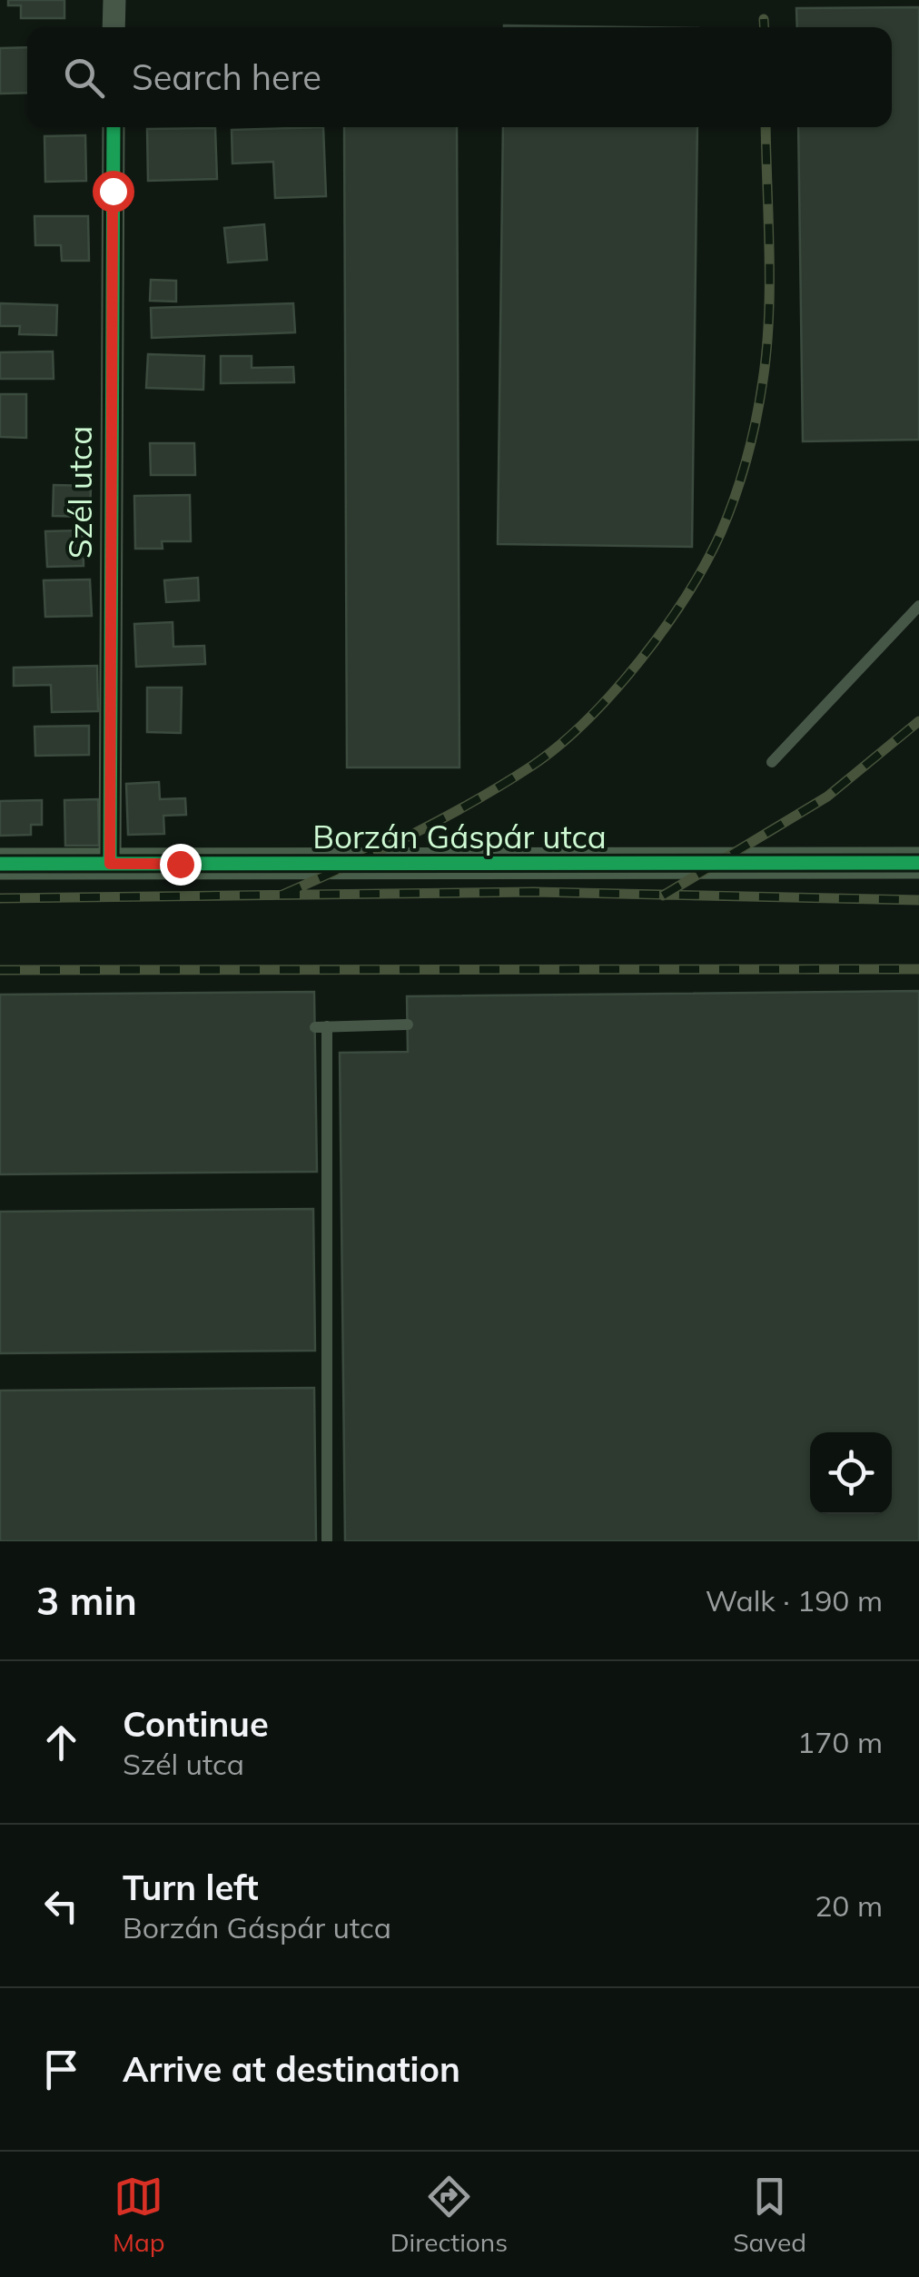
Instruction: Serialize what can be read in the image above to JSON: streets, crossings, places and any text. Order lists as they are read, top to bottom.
{
  "streets": {
    "street": ["Szél utca", "Borzán Gáspár utca"]
  },
  "crossings": [
    ["Szél utca", "Borzán Gáspár utca"]
  ],
  "page": {
    "search": "Search here",
    "heading": ["3 min", "Walk · 190 m"],
    "list": [
      ["Continue", "Szél utca", "170 m"],
      ["Turn left", "Borzán Gáspár utca", "20 m"],
      "Arrive at destination"
    ],
    "nav": ["Map", "Directions", "Saved"]
  }
}
